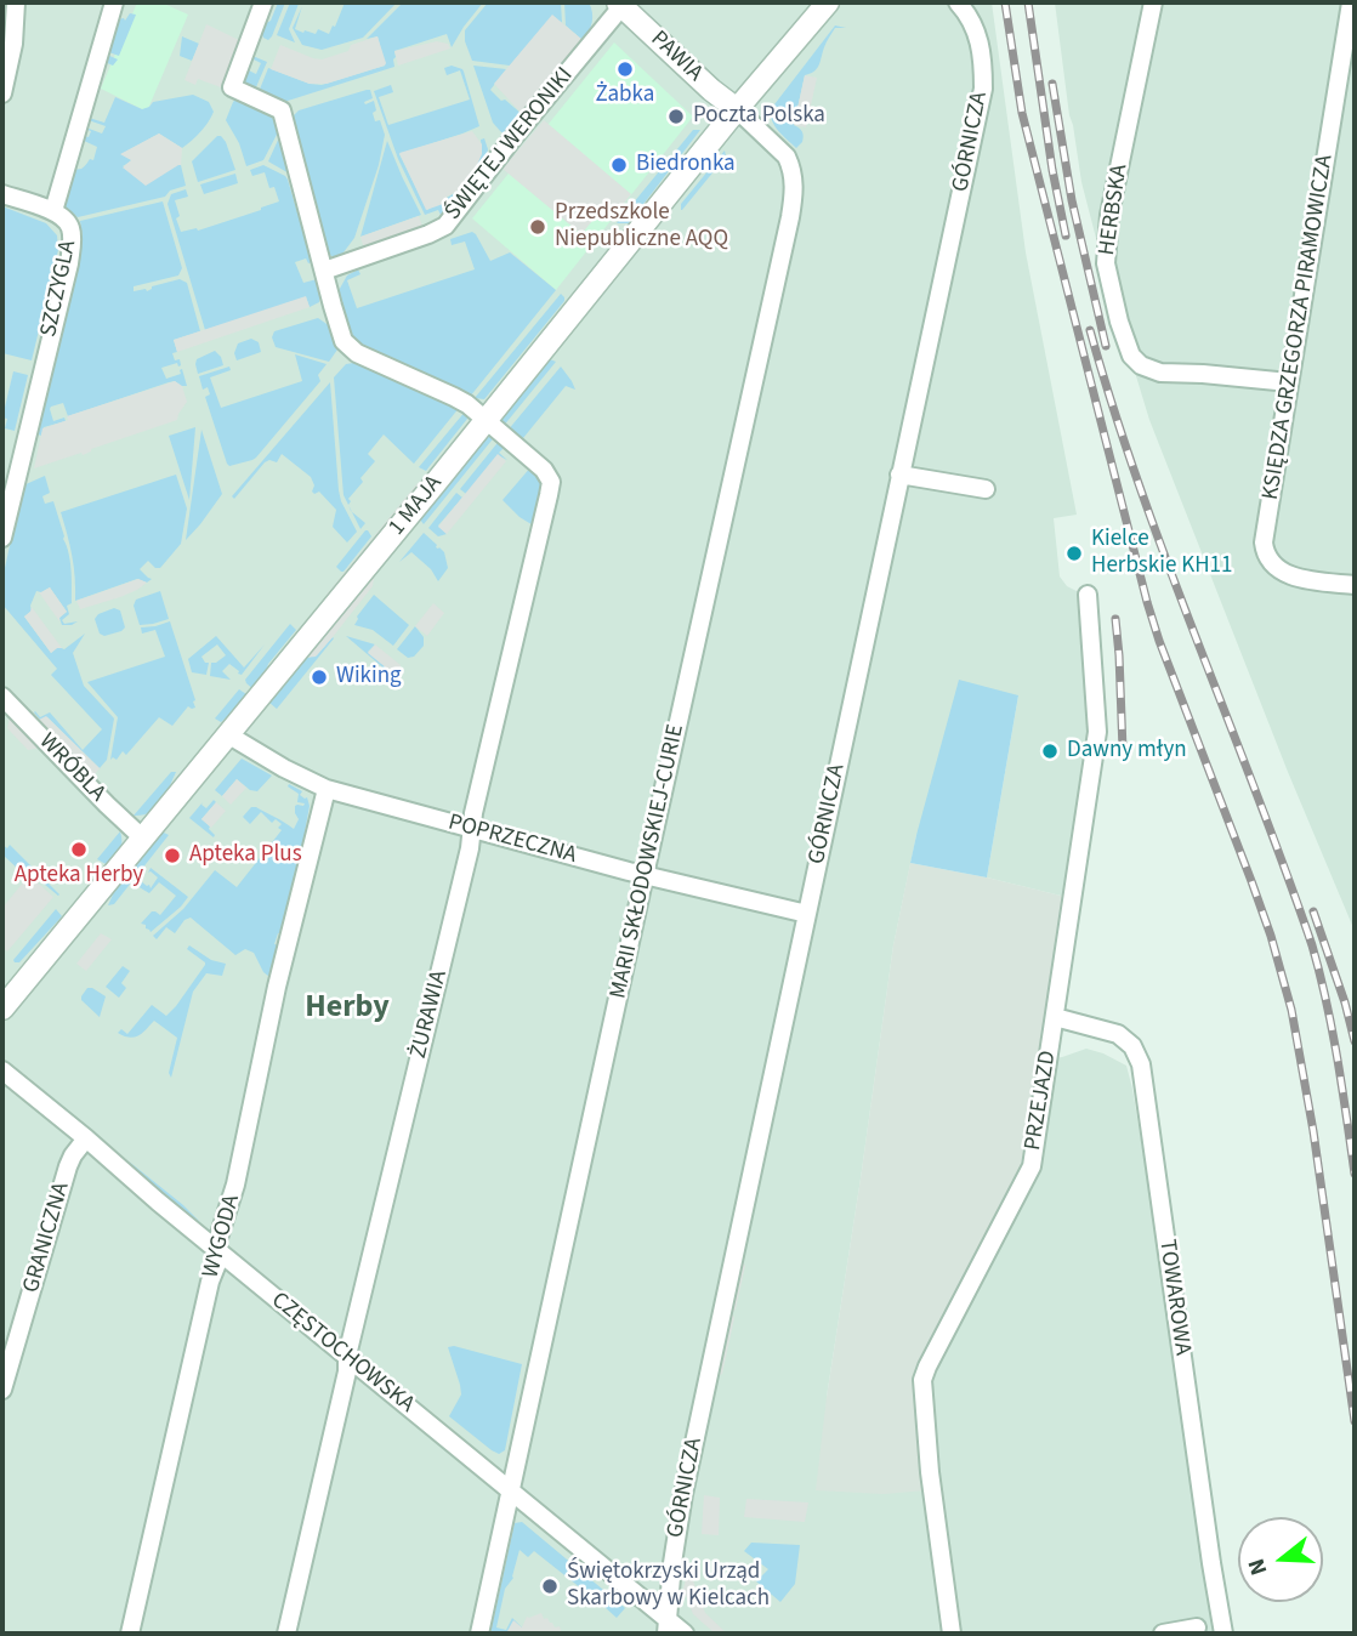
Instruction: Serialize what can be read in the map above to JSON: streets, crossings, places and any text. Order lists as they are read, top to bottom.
{
  "streets": {
    "street": [
      "PAWIA",
      "GÓRNICZA",
      "ŚWIĘTEJ WERONIKI",
      "HERBSKA",
      "SZCZYGLA",
      "KSIĘDZA GRZEGORZA PIRAMOWICZA",
      "1 MAJA",
      "WRÓBLA",
      "POPRZECZNA",
      "MARII SKŁODOWSKIEJ-CURIE",
      "ŻURAWIA",
      "PRZEJAZD",
      "WYGODA",
      "GRANICZNA",
      "TOWAROWA",
      "CZĘSTOCHOWSKA"
    ]
  },
  "crossings": [
    ["PAWIA", "ŚWIĘTEJ WERONIKI"],
    ["PAWIA", "1 MAJA"],
    ["PAWIA", "MARII SKŁODOWSKIEJ-CURIE"],
    ["GÓRNICZA", "POPRZECZNA"],
    ["GÓRNICZA", "CZĘSTOCHOWSKA"],
    ["HERBSKA", "KSIĘDZA GRZEGORZA PIRAMOWICZA"],
    ["1 MAJA", "WRÓBLA"],
    ["1 MAJA", "POPRZECZNA"],
    ["1 MAJA", "MARII SKŁODOWSKIEJ-CURIE"],
    ["1 MAJA", "ŻURAWIA"],
    ["POPRZECZNA", "MARII SKŁODOWSKIEJ-CURIE"],
    ["POPRZECZNA", "ŻURAWIA"],
    ["POPRZECZNA", "WYGODA"],
    ["MARII SKŁODOWSKIEJ-CURIE", "CZĘSTOCHOWSKA"],
    ["ŻURAWIA", "CZĘSTOCHOWSKA"],
    ["PRZEJAZD", "TOWAROWA"],
    ["WYGODA", "CZĘSTOCHOWSKA"],
    ["GRANICZNA", "CZĘSTOCHOWSKA"]
  ],
  "districts": ["Herby"],
  "places": [
    "Żabka",
    "Poczta Polska",
    "Biedronka",
    "Przedszkole Niepubliczne AQQ",
    "Kielce Herbskie KH11",
    "Wiking",
    "Dawny młyn",
    "Apteka Herby",
    "Apteka Plus",
    "Świętokrzyski Urząd Skarbowy w Kielcach"
  ],
  "north": "left"
}
